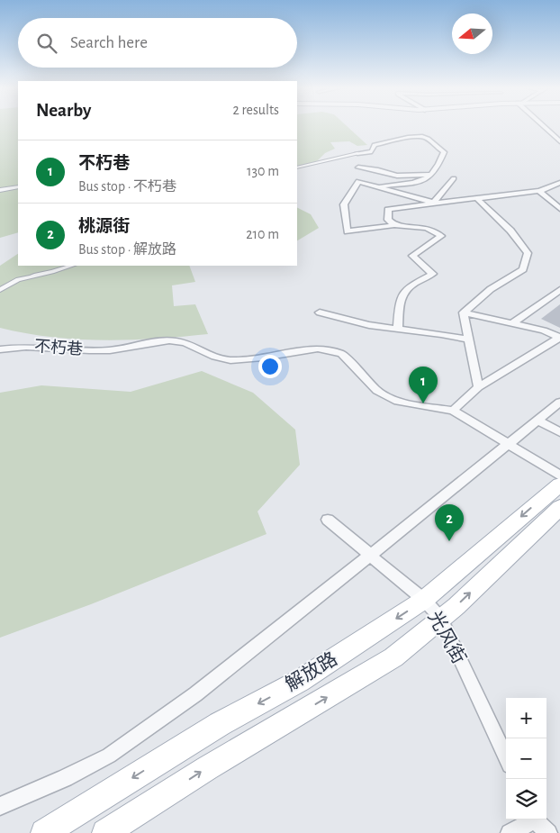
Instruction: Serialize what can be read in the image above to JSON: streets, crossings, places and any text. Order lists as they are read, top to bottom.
{
  "streets": {
    "main road": ["解放路"],
    "street": ["不朽巷", "光风街"]
  },
  "crossings": [
    ["光风街", "解放路"]
  ],
  "north": "left",
  "page": {
    "search": "Search here",
    "heading": ["Nearby", "2 results"],
    "list": [
      {
        "mark": "1",
        "name": "不朽巷",
        "note": "Bus stop · 不朽巷",
        "value": "130 m"
      },
      {
        "mark": "2",
        "name": "桃源街",
        "note": "Bus stop · 解放路",
        "value": "210 m"
      }
    ],
    "pins": ["1", "2"],
    "map_buttons": ["+", "−"]
  }
}
